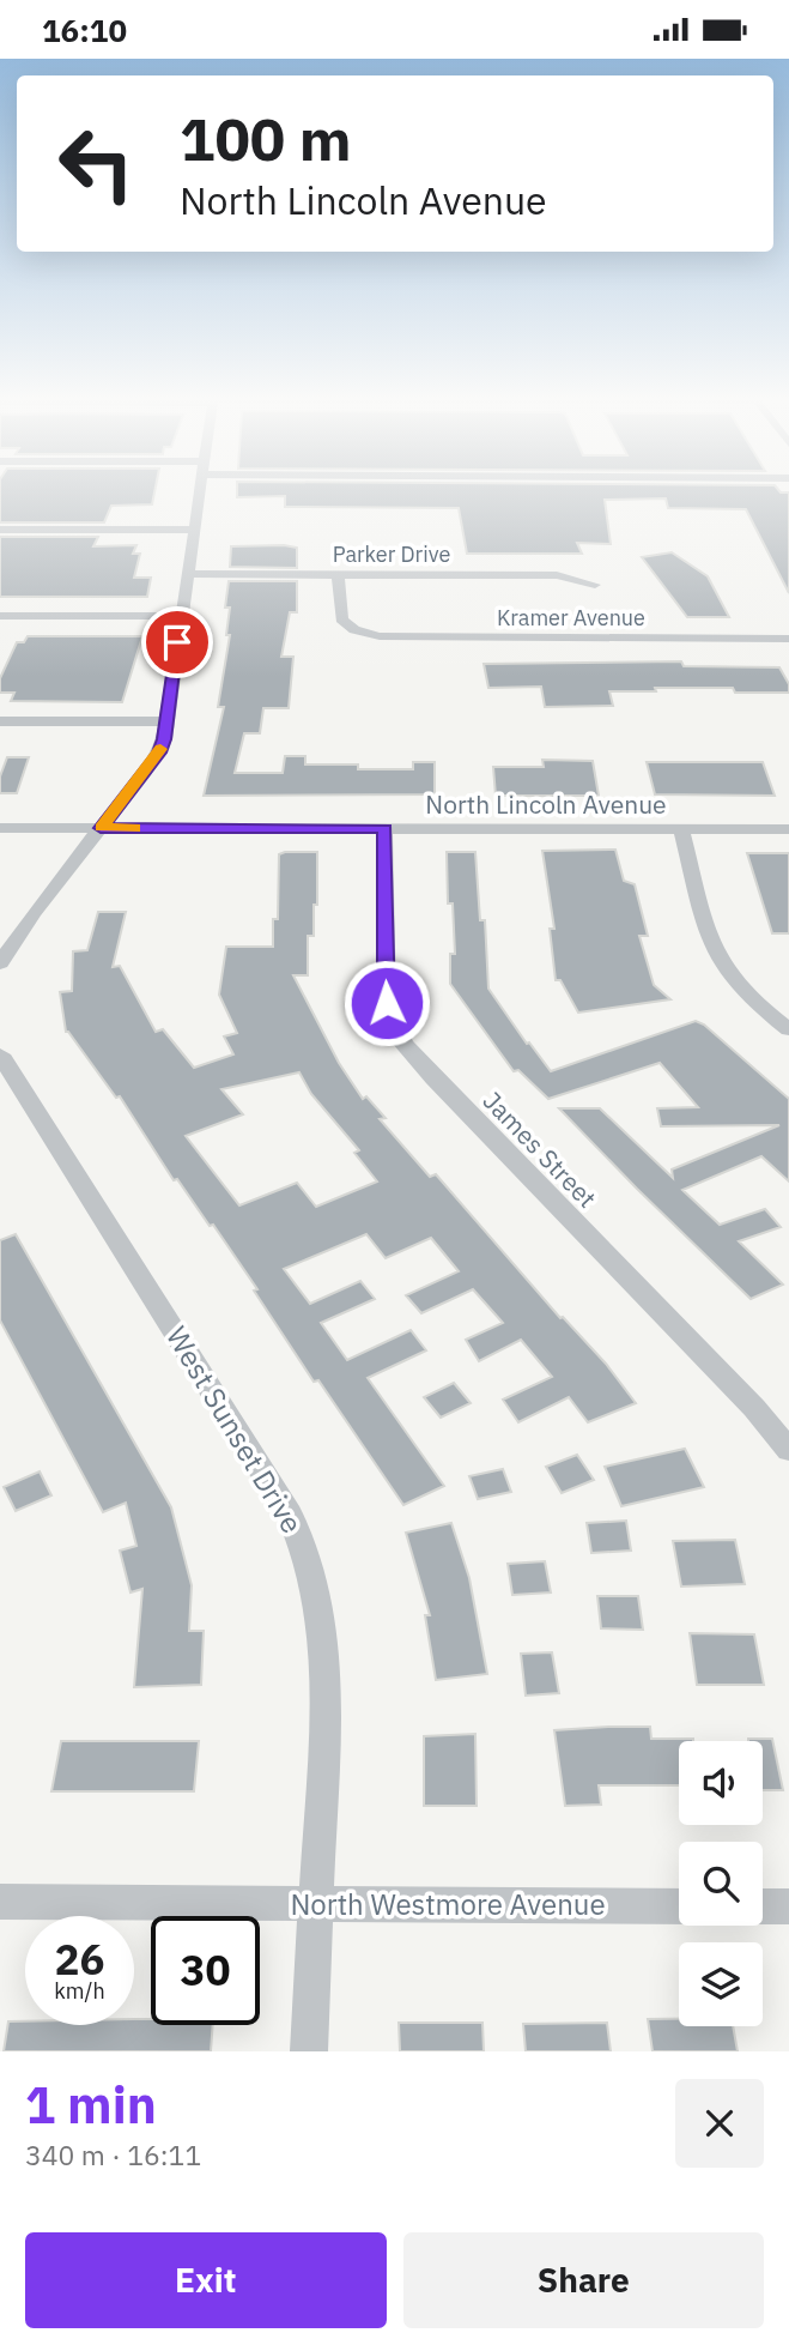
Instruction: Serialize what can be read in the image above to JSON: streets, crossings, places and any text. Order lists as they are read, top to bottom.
{
  "streets": {
    "street": [
      "Parker Drive",
      "Kramer Avenue",
      "North Lincoln Avenue",
      "James Street",
      "West Sunset Drive",
      "North Westmore Avenue"
    ]
  },
  "crossings": [
    ["Parker Drive", "Kramer Avenue"],
    ["North Lincoln Avenue", "James Street"],
    ["West Sunset Drive", "North Westmore Avenue"]
  ],
  "page": {
    "status": "16:10",
    "turn": ["100 m", "North Lincoln Avenue"],
    "speed": "26 km/h",
    "limit": "30",
    "heading": ["1 min", "340 m · 16:11"],
    "buttons": ["Exit", "Share"]
  }
}
